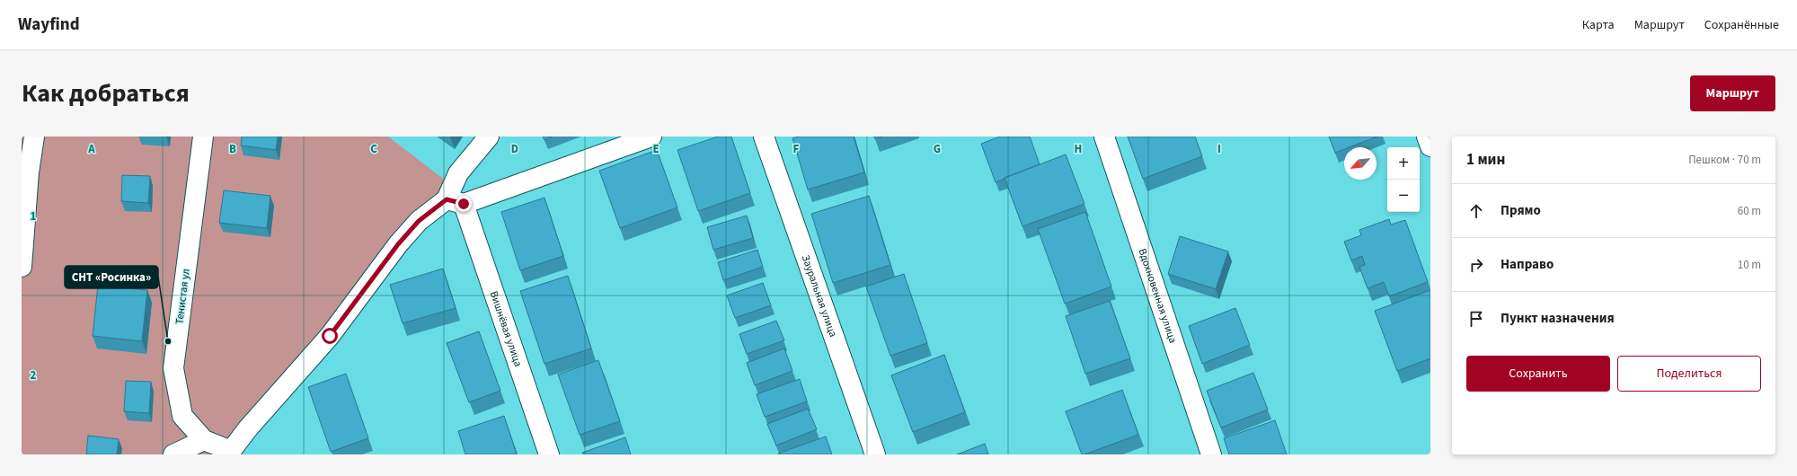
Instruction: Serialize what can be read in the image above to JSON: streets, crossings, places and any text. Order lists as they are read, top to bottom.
{
  "streets": {
    "street": [
      "Зауральная улица",
      "Вдохновенная улица",
      "Тенистая ул",
      "Вишнёвая улица"
    ]
  },
  "places": ["СНТ «Росинка»"],
  "north": "bottom left",
  "page": {
    "header": "Wayfind",
    "nav": ["Карта", "Маршрут", "Сохранённые"],
    "title": "Как добраться",
    "buttons": [
      "Маршрут",
      ["Сохранить", "Поделиться"]
    ],
    "heading": ["1 мин", "Пешком · 70 m"],
    "map_buttons": ["+", "−"],
    "list": [
      ["Прямо", "60 m"],
      ["Направо", "10 m"],
      "Пункт назначения"
    ]
  },
  "grid": {
    "columns": [
      "A",
      "B",
      "C",
      "D",
      "E",
      "F",
      "G",
      "H",
      "I"
    ],
    "rows": ["1", "2"]
  }
}
